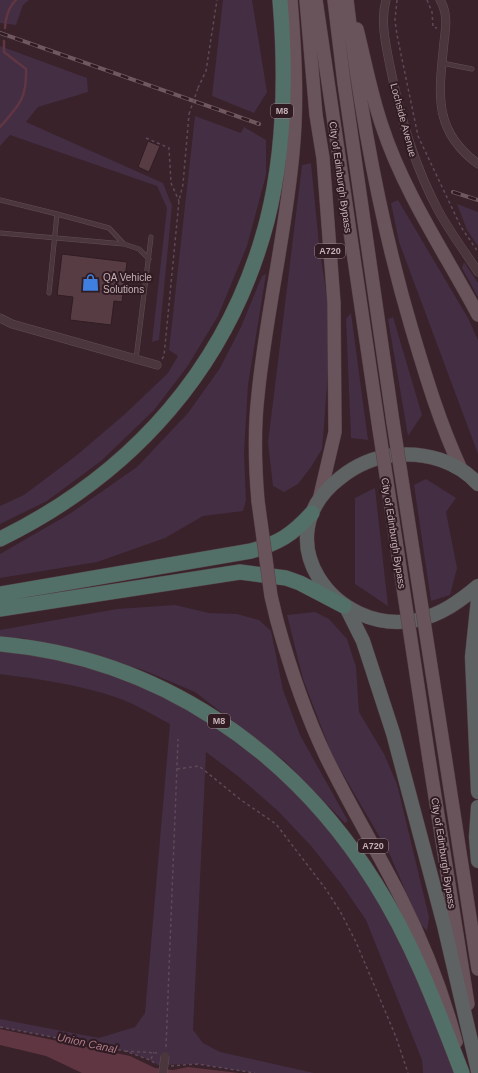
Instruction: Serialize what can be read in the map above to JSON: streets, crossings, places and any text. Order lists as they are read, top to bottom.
{
  "streets": {
    "highway": ["M8"],
    "main road": ["City of Edinburgh Bypass", "A720"],
    "street": ["Lochside Avenue"]
  },
  "crossings": [
    ["M8", "A720"]
  ],
  "water": ["Union Canal"],
  "places": {
    "shop": ["QA Vehicle Solutions"]
  }
}
